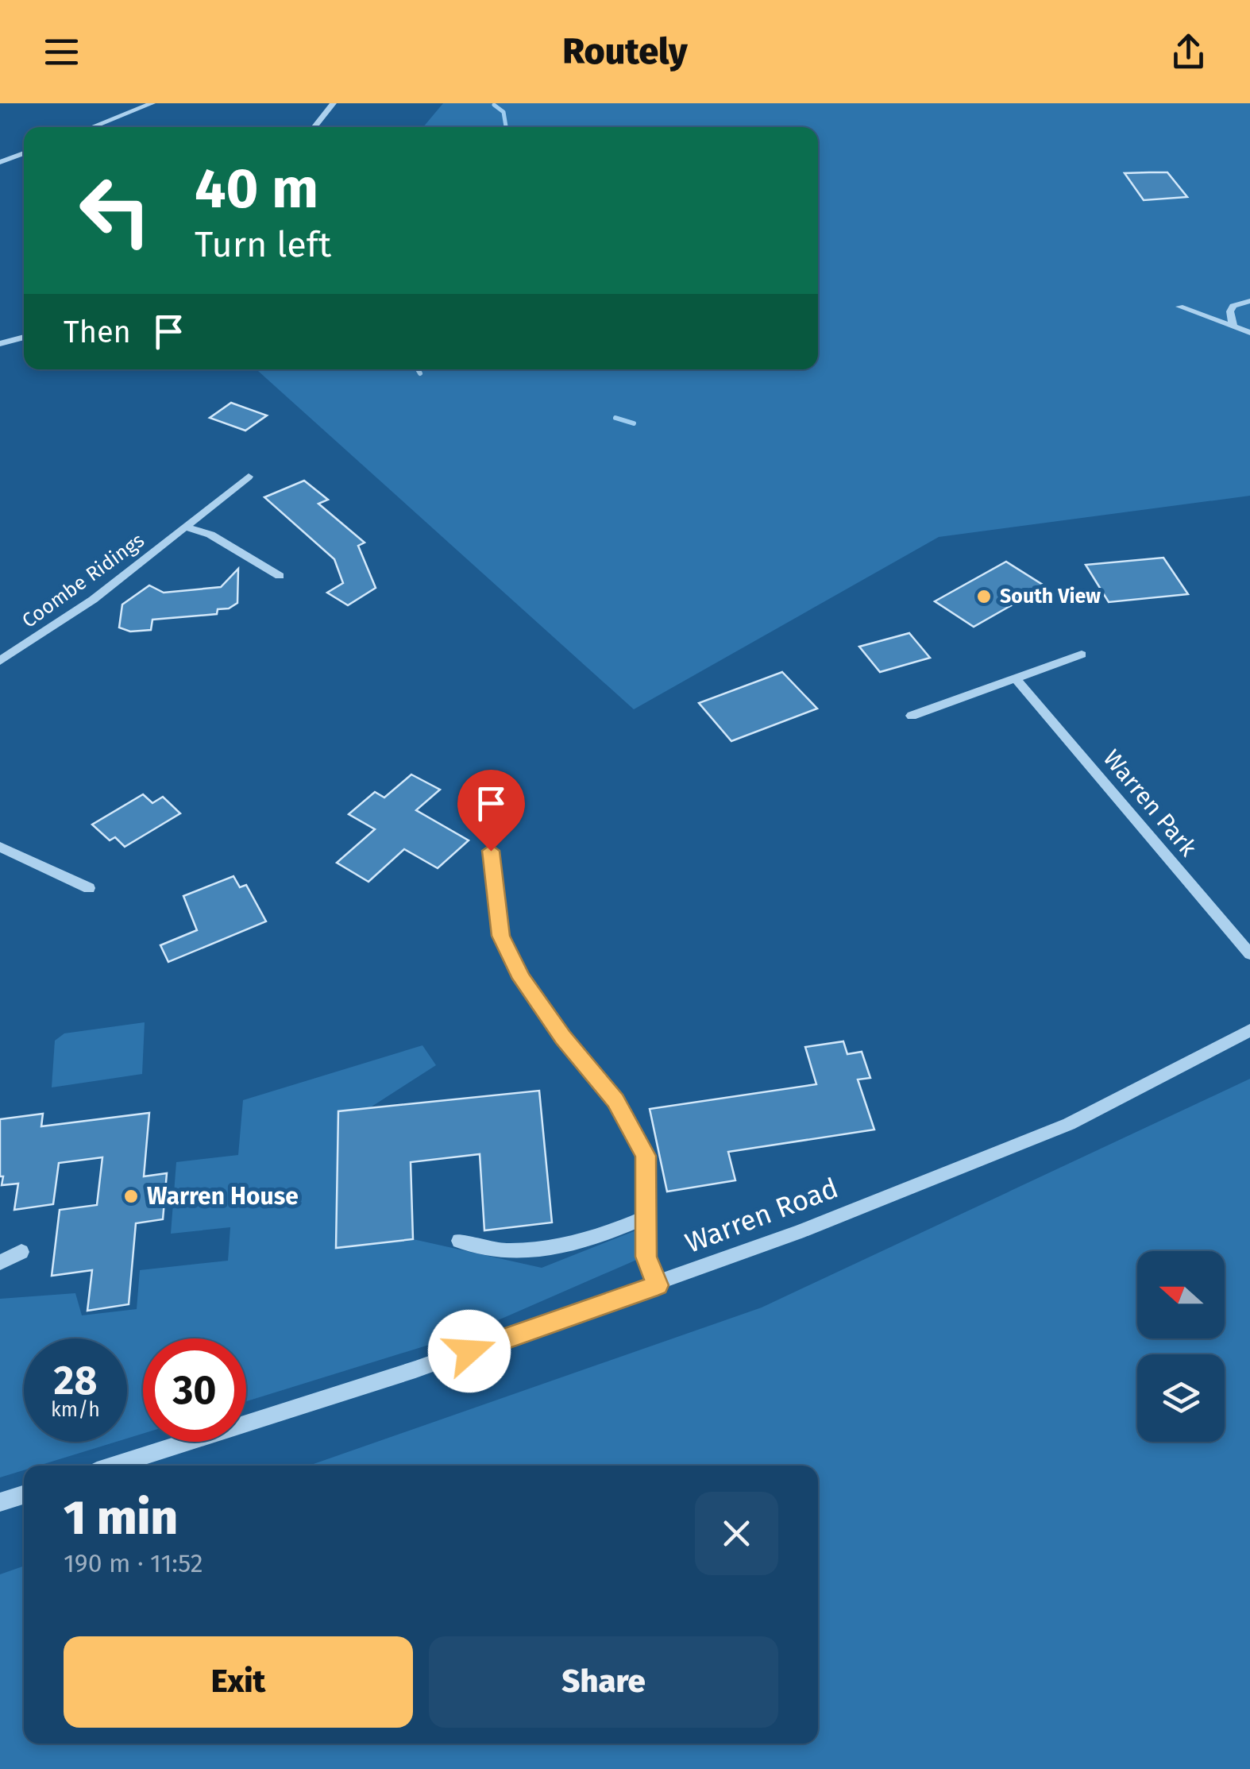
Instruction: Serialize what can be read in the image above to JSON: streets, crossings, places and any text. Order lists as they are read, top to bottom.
{
  "streets": {
    "street": ["Coombe Ridings", "Warren Park", "Warren Road"]
  },
  "places": ["South View", "Warren House"],
  "north": "left",
  "page": {
    "header": "Routely",
    "turn": ["40 m", "Turn left"],
    "then": "Then",
    "speed": "28 km/h",
    "limit": "30",
    "heading": ["1 min", "190 m · 11:52"],
    "buttons": ["Exit", "Share"]
  }
}
